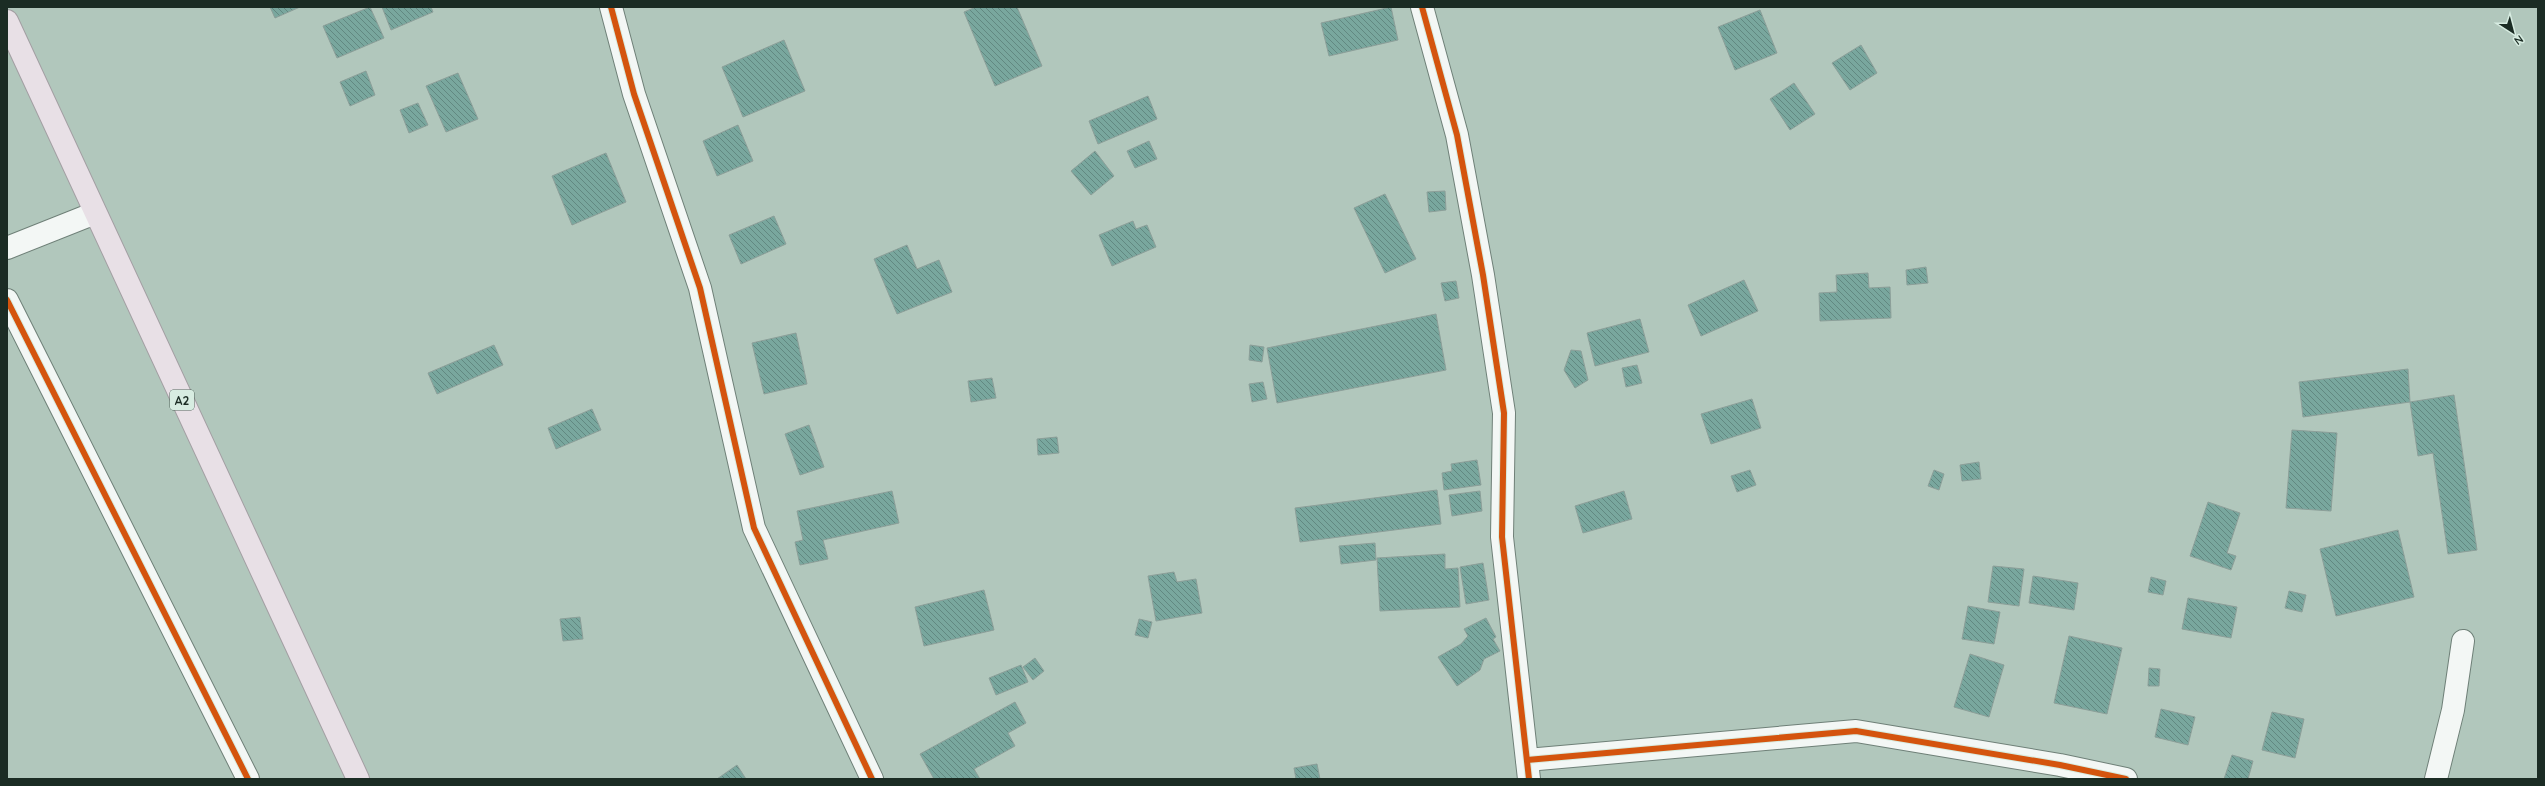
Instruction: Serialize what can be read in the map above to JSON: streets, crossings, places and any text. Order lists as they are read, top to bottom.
{
  "streets": {
    "highway": ["A2"]
  },
  "north": "bottom right"
}
